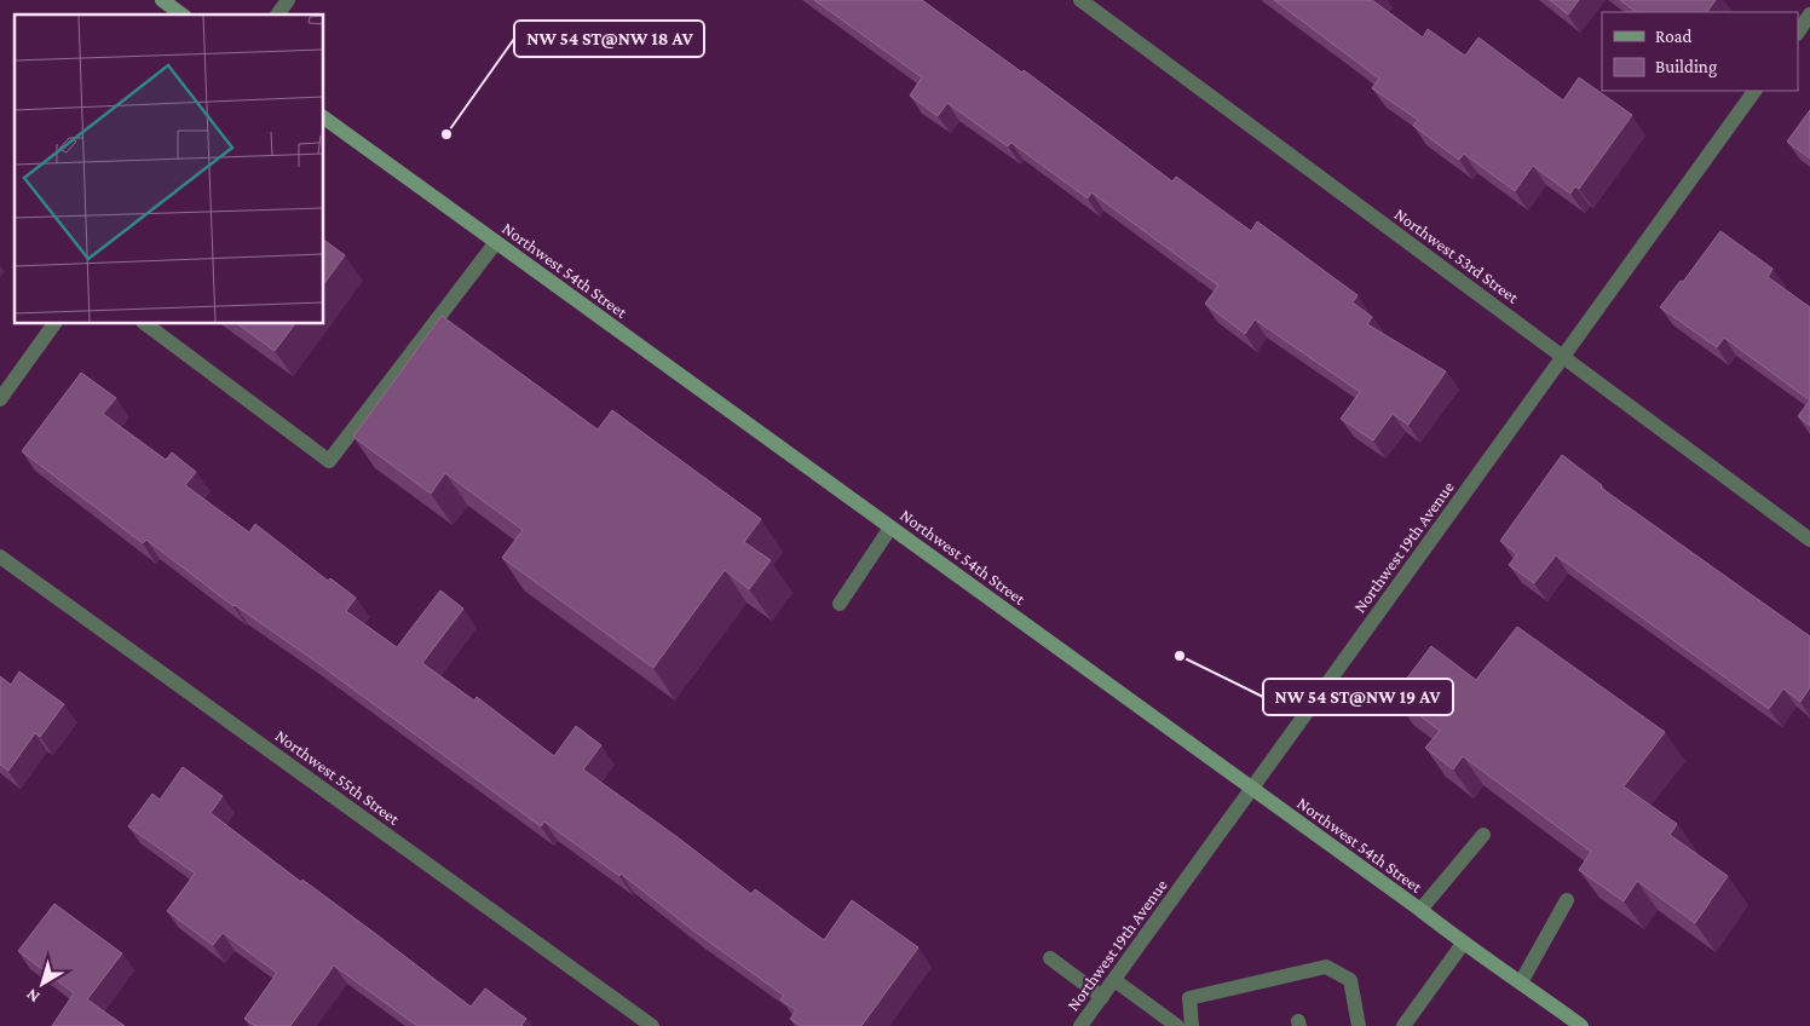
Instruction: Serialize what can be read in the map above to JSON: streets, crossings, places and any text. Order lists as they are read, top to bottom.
{
  "streets": {
    "main road": ["Northwest 54th Street"],
    "street": ["Northwest 53rd Street", "Northwest 19th Avenue", "Northwest 55th Street"]
  },
  "crossings": [
    ["Northwest 53rd Street", "Northwest 19th Avenue"],
    ["Northwest 54th Street", "Northwest 19th Avenue"]
  ],
  "places": ["NW 54 ST@NW 18 AV", "NW 54 ST@NW 19 AV"],
  "legend": ["Road", "Building"],
  "north": "bottom left"
}
